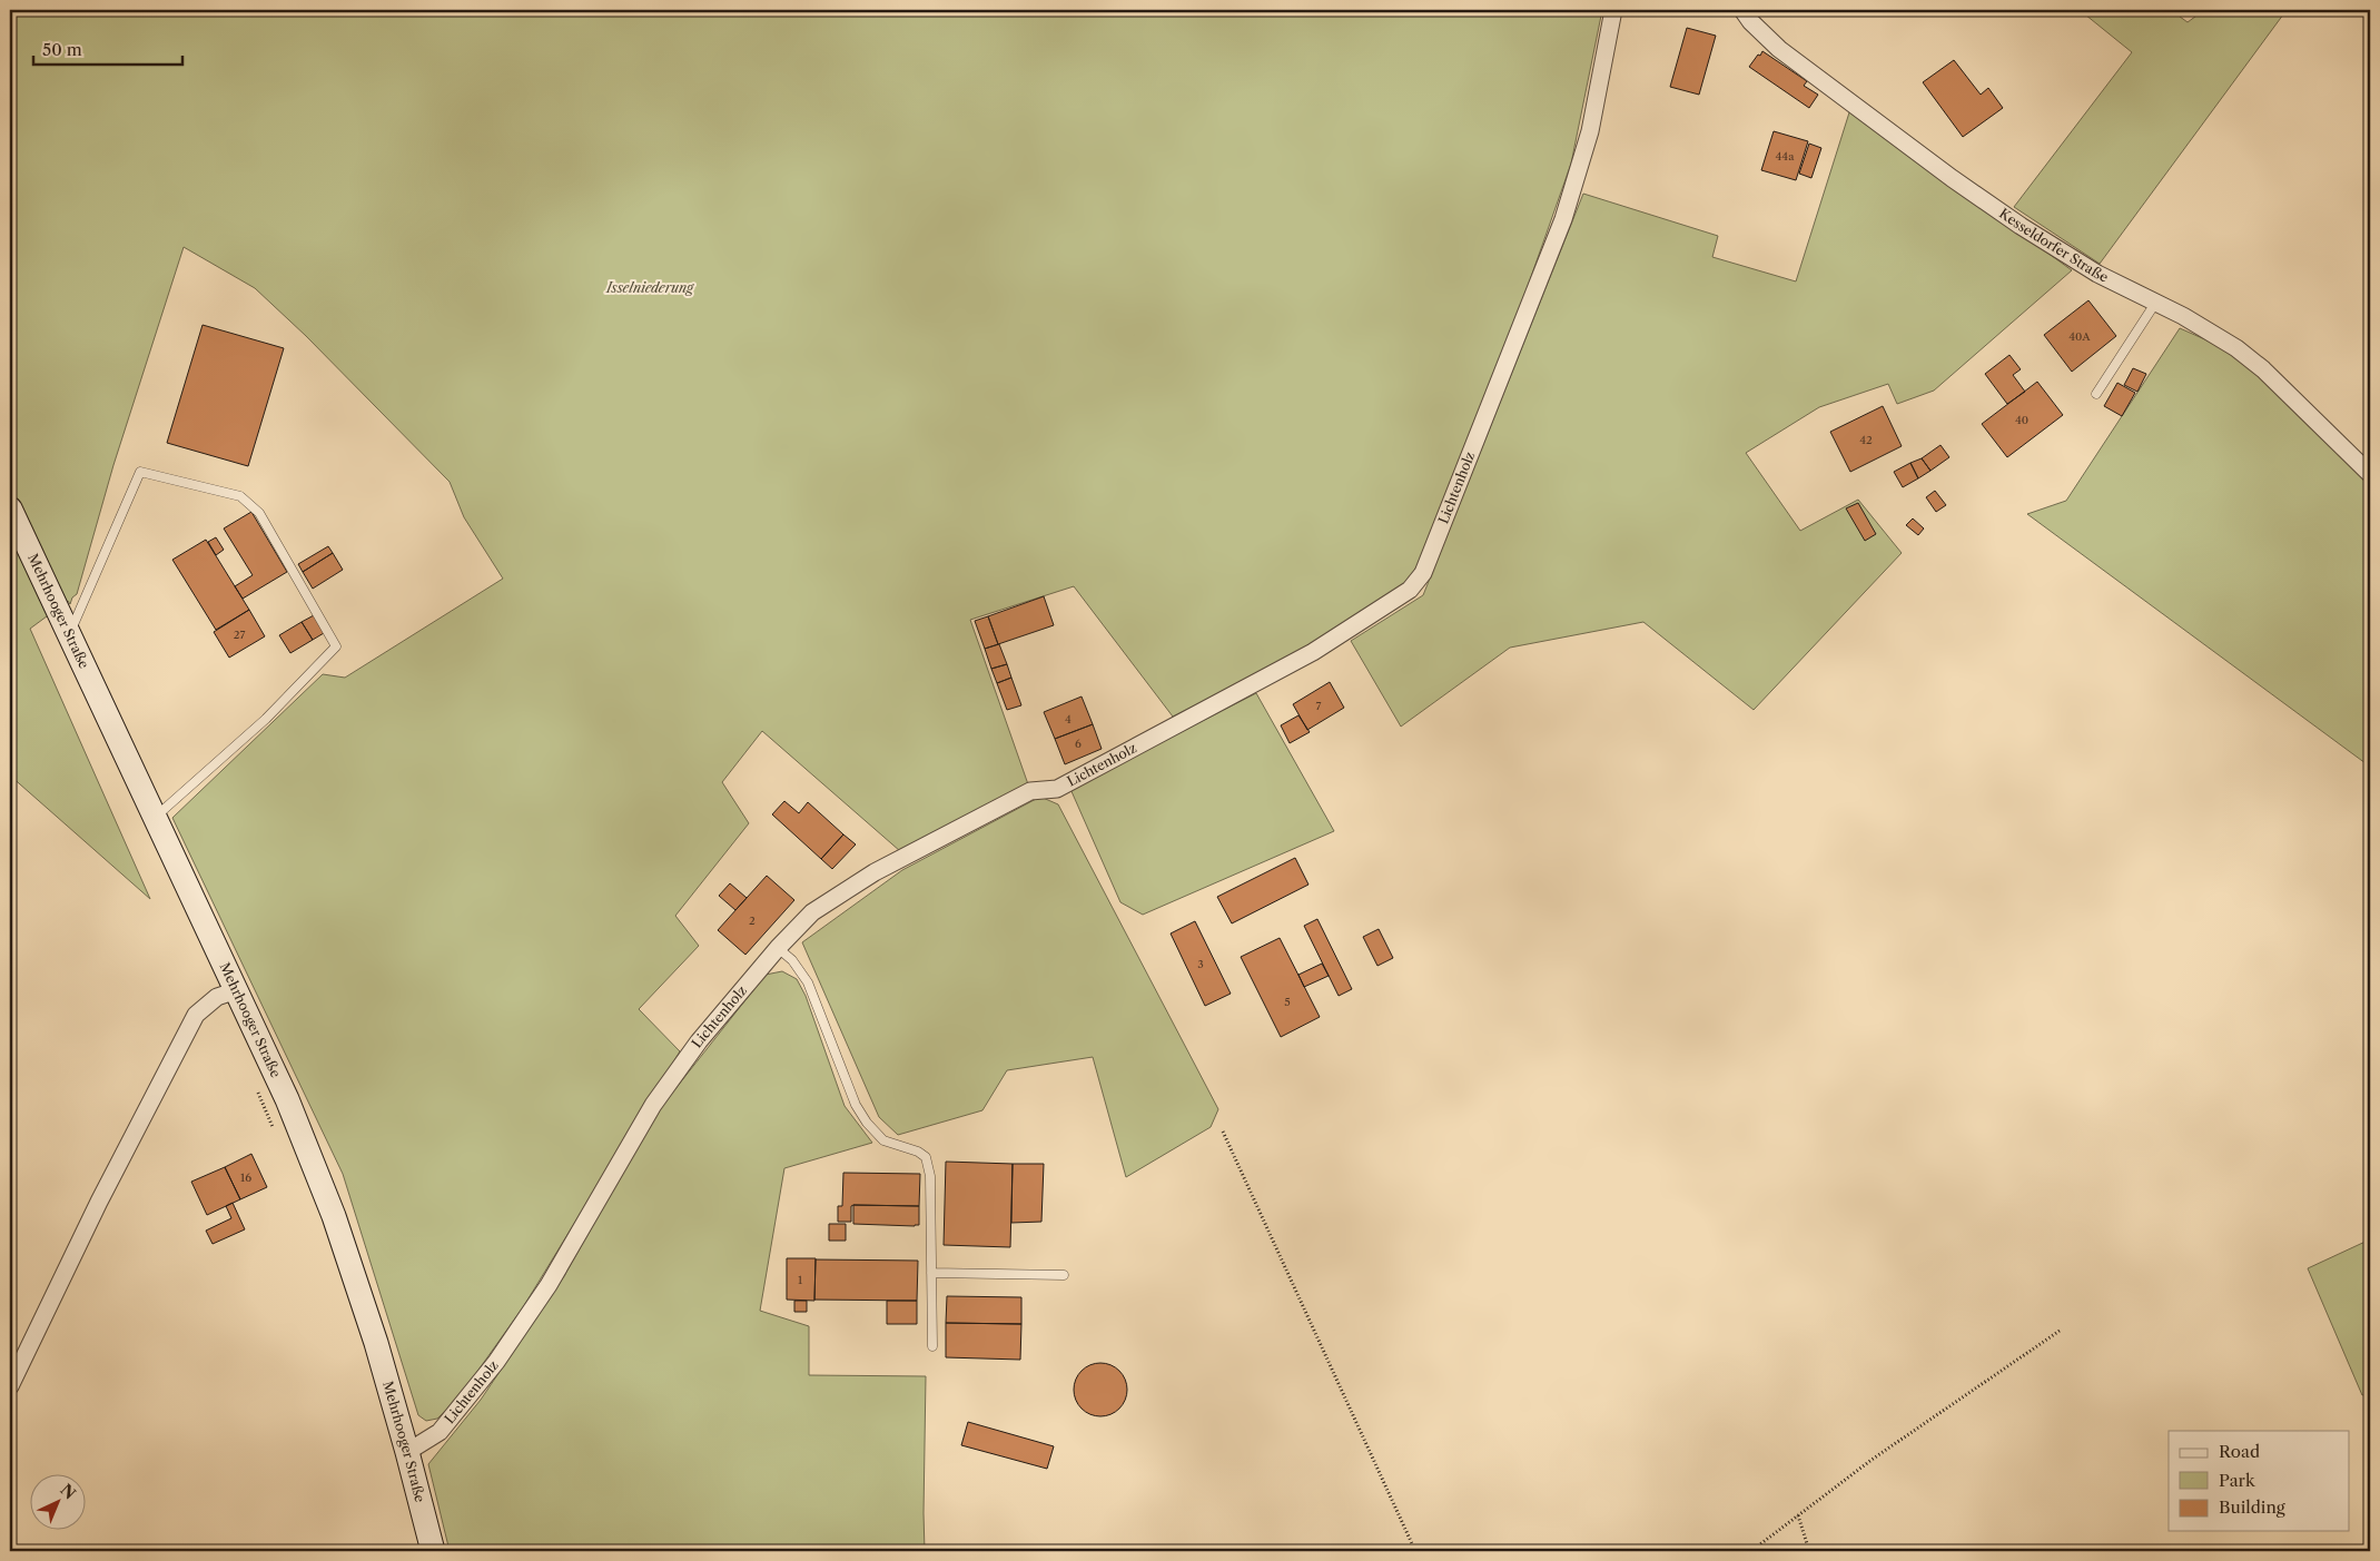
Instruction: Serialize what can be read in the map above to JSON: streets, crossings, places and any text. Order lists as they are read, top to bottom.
{
  "streets": {
    "main road": ["Mehrhooger Straße"],
    "street": ["Kesseldorfer Straße", "Lichtenholz"]
  },
  "crossings": [
    ["Lichtenholz", "Mehrhooger Straße"]
  ],
  "parks": ["Isselniederung"],
  "house_numbers": [
    "44a",
    "40A",
    "40",
    "42",
    "27",
    "7",
    "4",
    "6",
    "2",
    "3",
    "5",
    "16",
    "1"
  ],
  "legend": ["Road", "Park", "Building"],
  "scale_bar": "50 m",
  "north": "top right"
}
